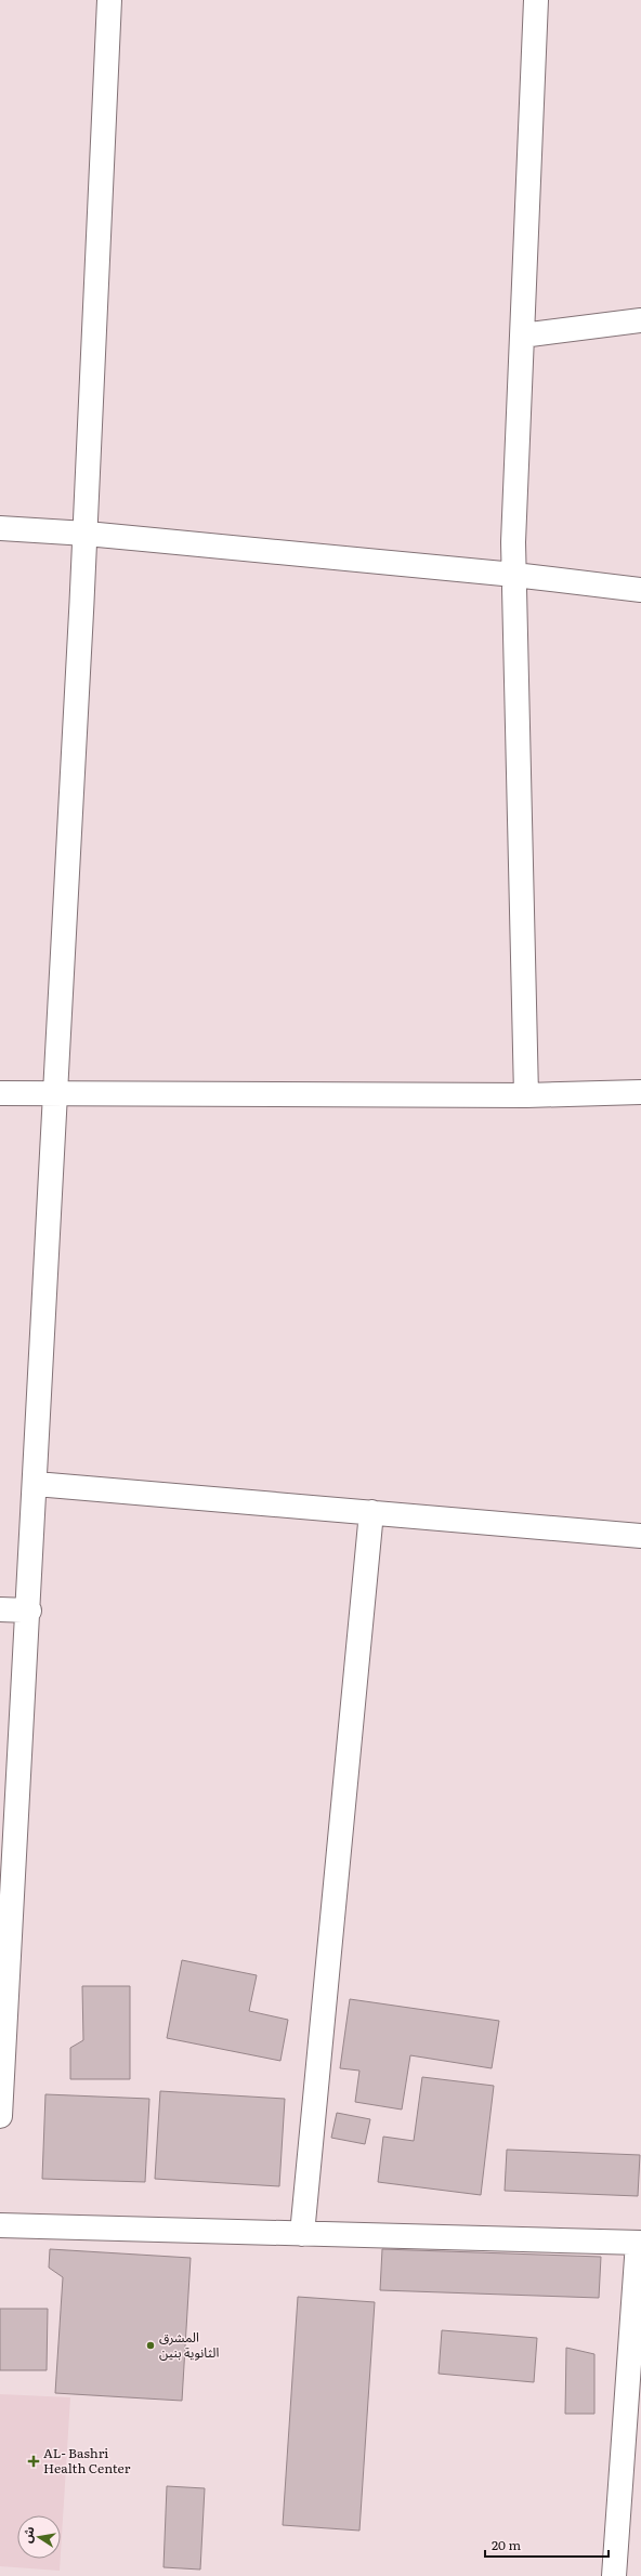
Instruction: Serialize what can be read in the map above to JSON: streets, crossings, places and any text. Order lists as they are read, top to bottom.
{
  "places": {
    "other": ["المشرق الثانوية بنين"],
    "health": ["AL- Bashri Health Center"]
  },
  "scale_bar": "20 m",
  "north": "left"
}
